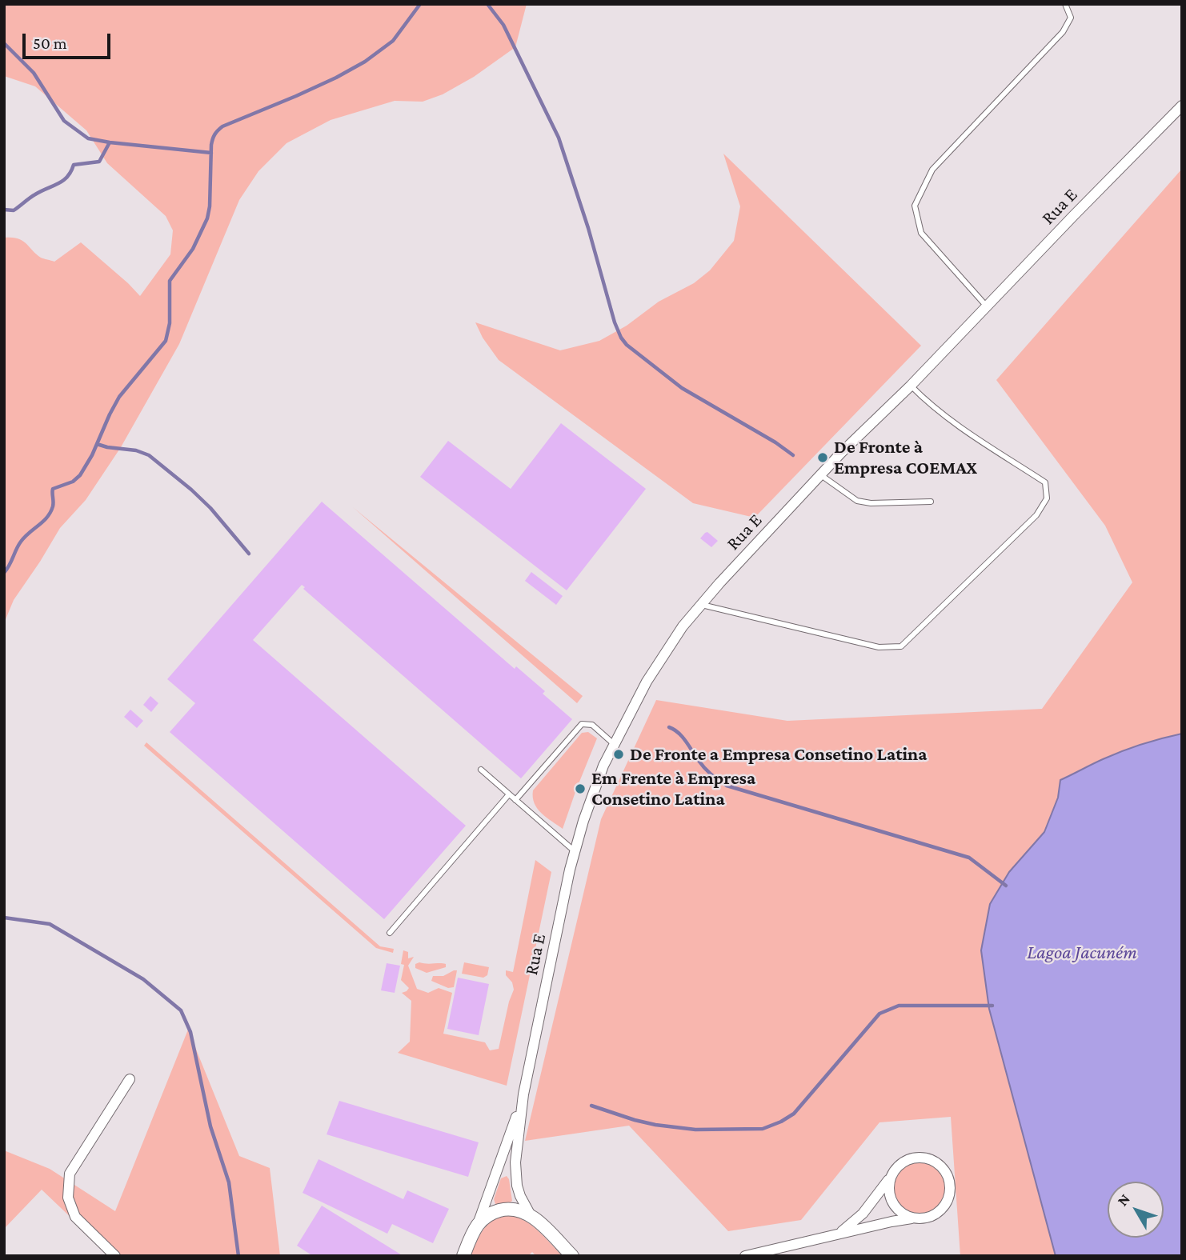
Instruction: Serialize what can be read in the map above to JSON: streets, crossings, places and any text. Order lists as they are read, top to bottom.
{
  "streets": {
    "street": ["Rua E"]
  },
  "water": ["Lagoa Jacuném"],
  "places": ["De Fronte à Empresa COEMAX", "De Fronte a Empresa Consetino Latina", "Em Frente à Empresa Consetino Latina"],
  "scale_bar": "50 m",
  "north": "top left"
}
